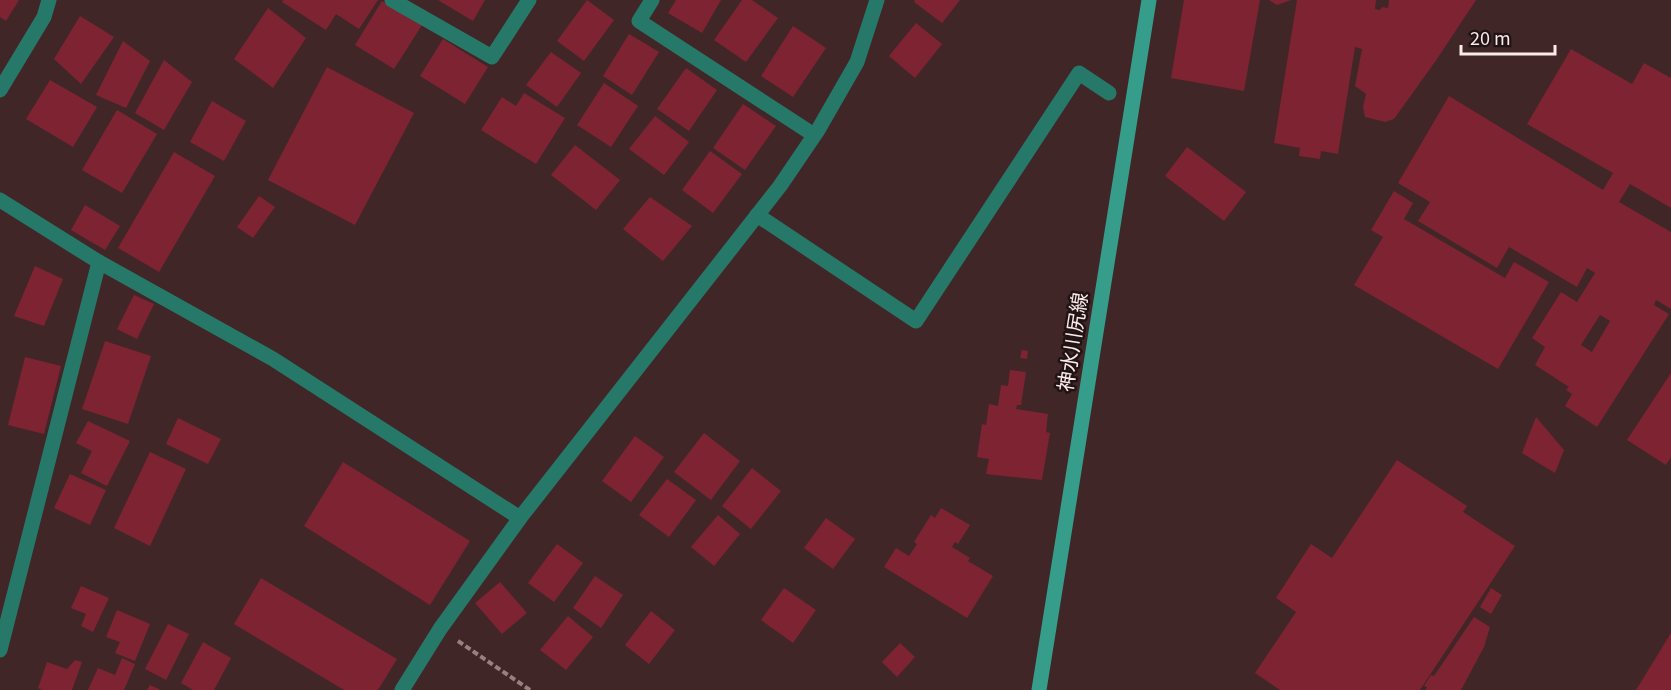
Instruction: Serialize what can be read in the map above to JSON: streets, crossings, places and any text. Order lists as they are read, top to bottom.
{
  "streets": {
    "main road": ["神水川尻線"]
  },
  "scale_bar": "20 m"
}
